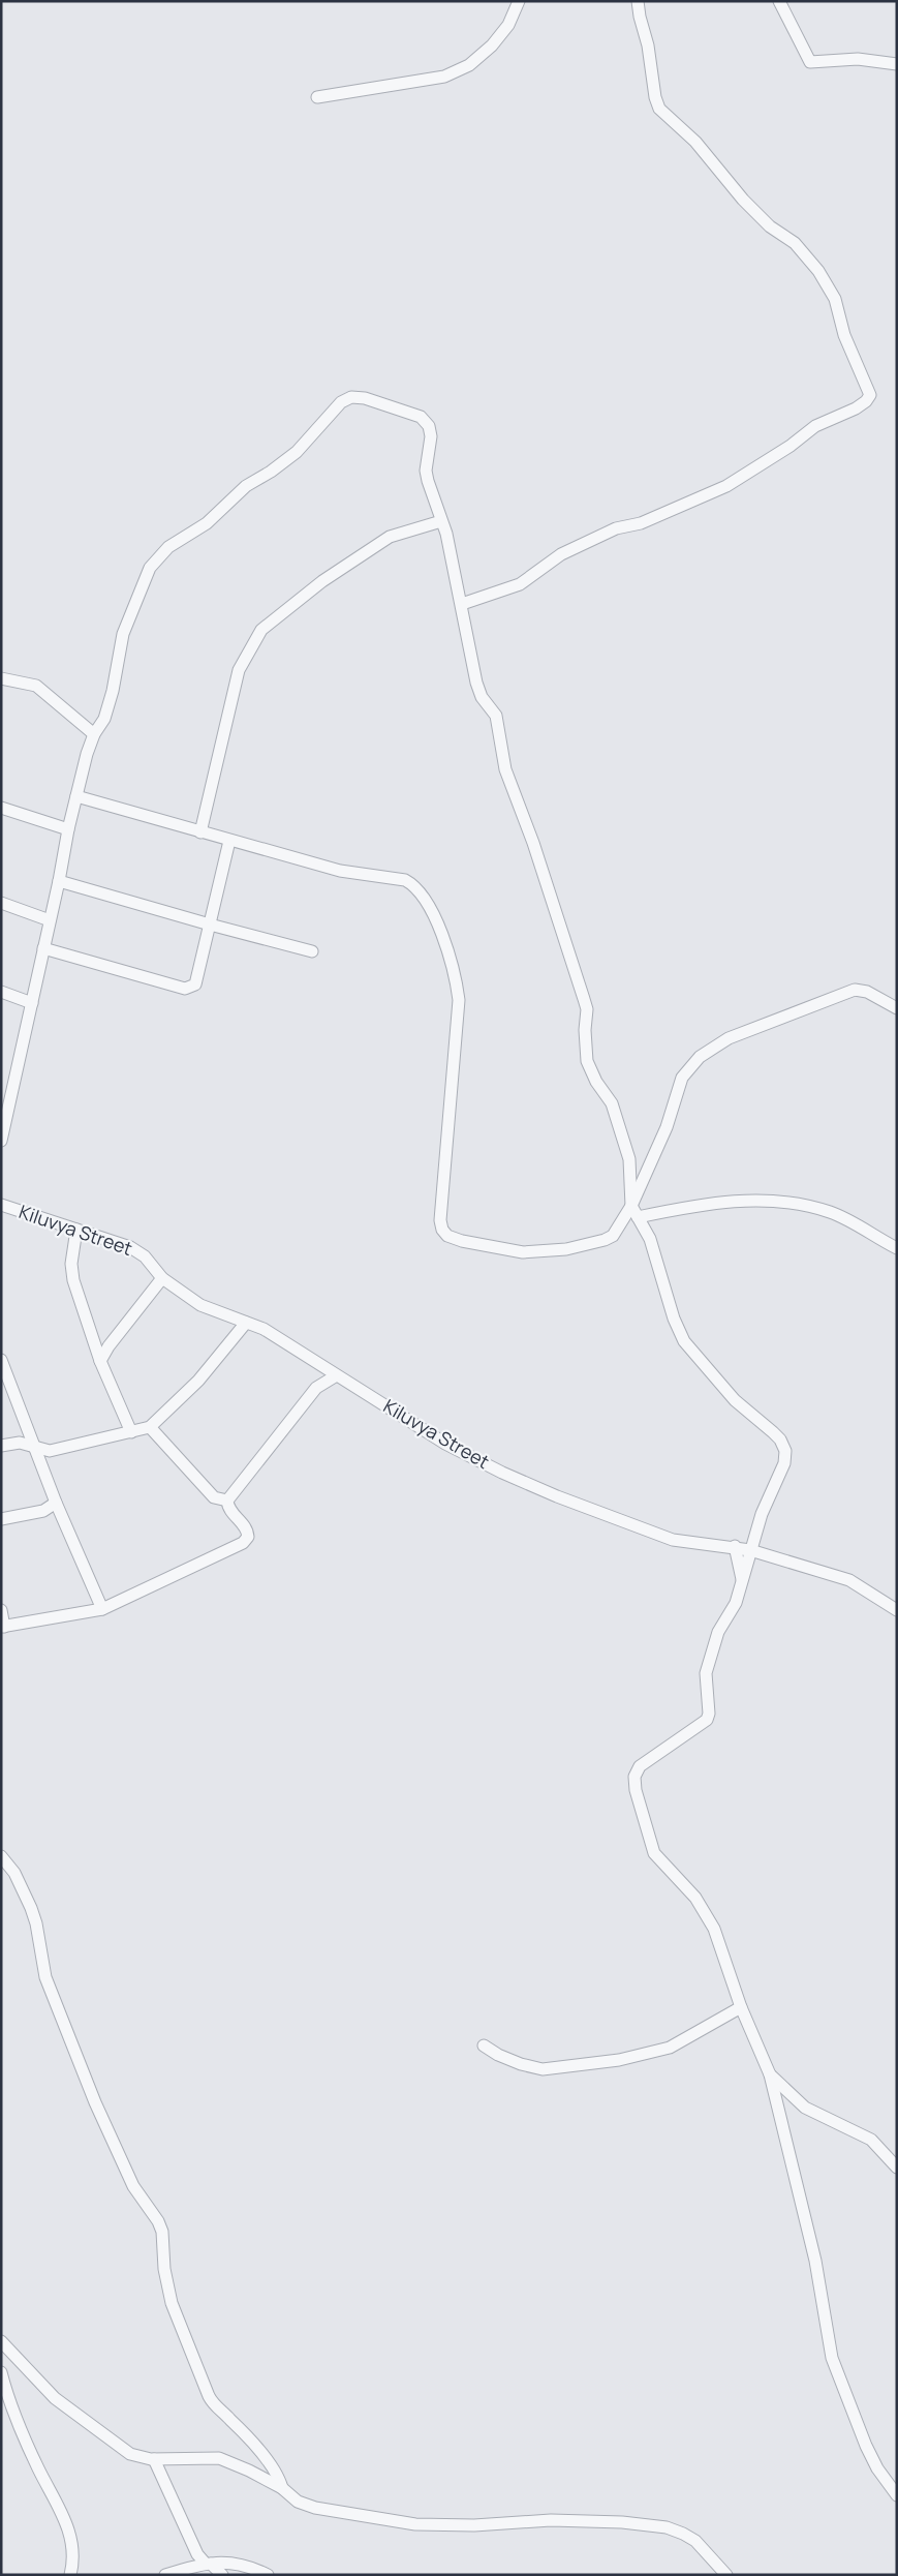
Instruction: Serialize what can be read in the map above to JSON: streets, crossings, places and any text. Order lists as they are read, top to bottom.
{
  "streets": {
    "street": ["Kiluvya Street"]
  }
}
